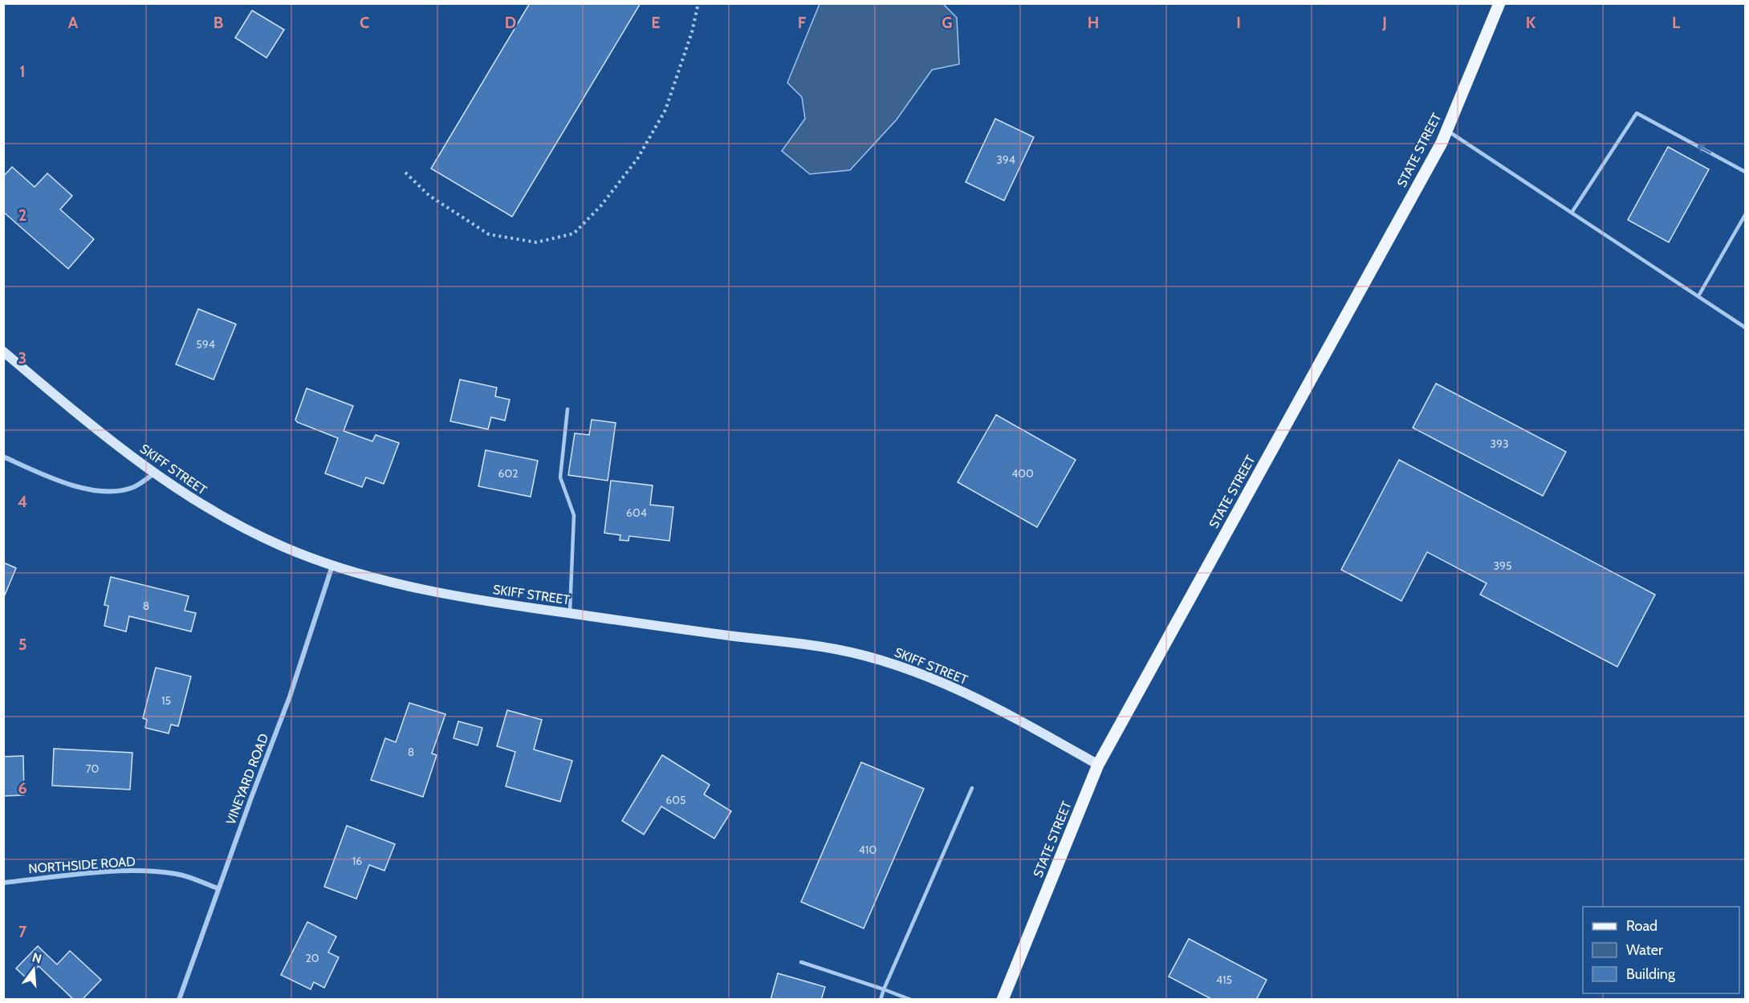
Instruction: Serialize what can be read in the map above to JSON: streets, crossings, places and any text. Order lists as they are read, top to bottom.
{
  "streets": {
    "main road": ["STATE STREET", "SKIFF STREET"],
    "street": ["VINEYARD ROAD", "NORTHSIDE ROAD"]
  },
  "crossings": [
    ["STATE STREET", "SKIFF STREET"],
    ["SKIFF STREET", "VINEYARD ROAD"],
    ["VINEYARD ROAD", "NORTHSIDE ROAD"]
  ],
  "house_numbers": [
    "394",
    "594",
    "393",
    "602",
    "400",
    "604",
    "395",
    "8",
    "15",
    "8",
    "70",
    "605",
    "410",
    "16",
    "20",
    "415"
  ],
  "legend": ["Road", "Water", "Building"],
  "north": "top",
  "grid": {
    "columns": [
      "A",
      "B",
      "C",
      "D",
      "E",
      "F",
      "G",
      "H",
      "I",
      "J",
      "K",
      "L"
    ],
    "rows": [
      "1",
      "2",
      "3",
      "4",
      "5",
      "6",
      "7"
    ]
  }
}
